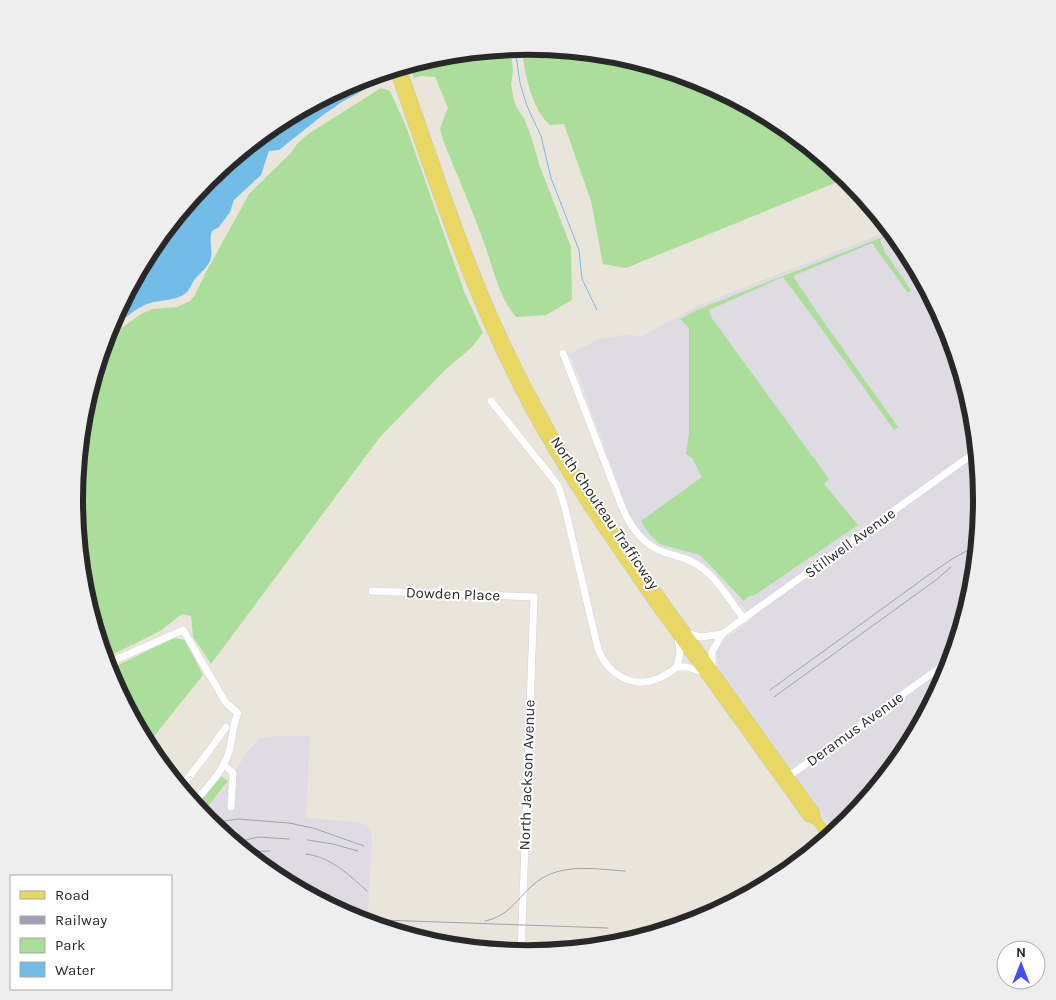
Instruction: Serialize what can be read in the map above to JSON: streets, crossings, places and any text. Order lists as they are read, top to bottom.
{
  "streets": {
    "main road": ["North Chouteau Trafficway"],
    "street": [
      "Stillwell Avenue",
      "Dowden Place",
      "Deramus Avenue",
      "North Jackson Avenue"
    ]
  },
  "crossings": [
    ["North Chouteau Trafficway", "Stillwell Avenue"],
    ["North Chouteau Trafficway", "Deramus Avenue"],
    ["Dowden Place", "North Jackson Avenue"]
  ],
  "legend": [
    "Road",
    "Railway",
    "Park",
    "Water"
  ],
  "north": "top"
}
